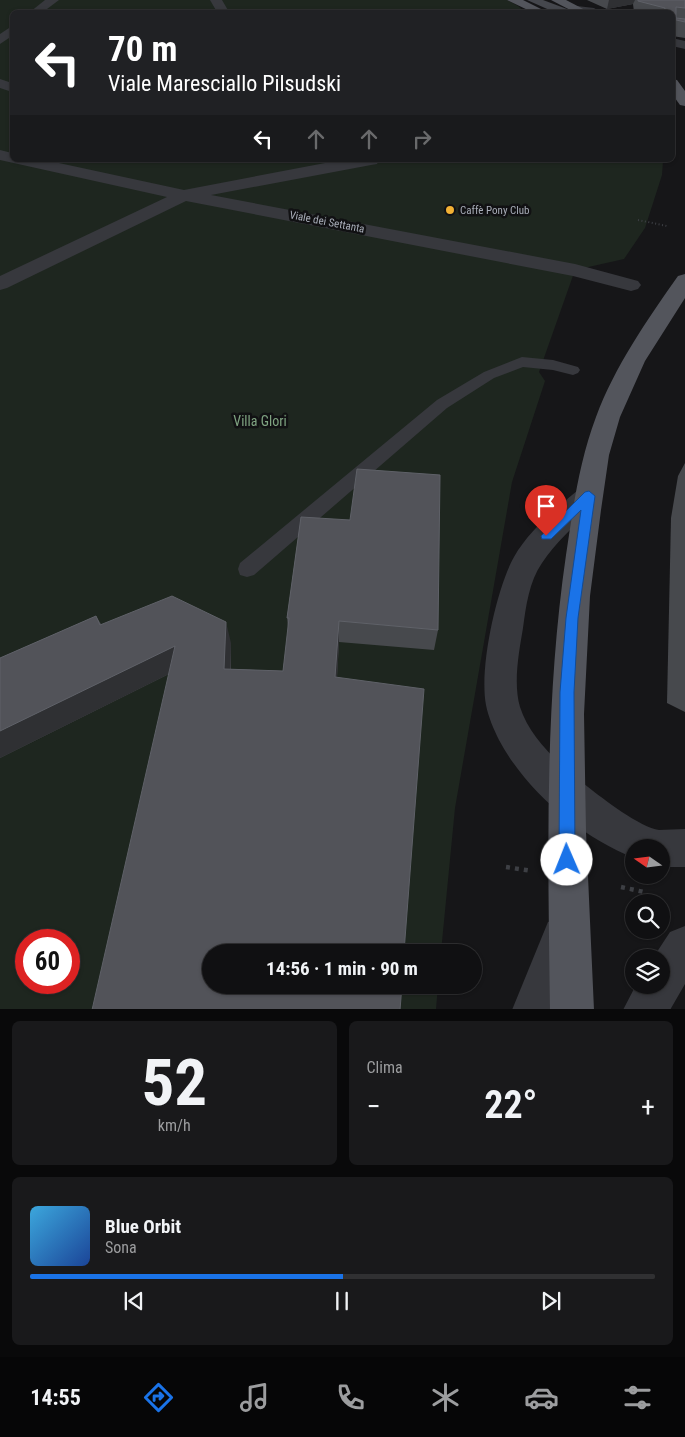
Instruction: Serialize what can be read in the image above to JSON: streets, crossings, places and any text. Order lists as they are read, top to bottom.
{
  "streets": {
    "street": ["Viale dei Settanta"]
  },
  "parks": ["Villa Glori"],
  "places": ["Caffè Pony Club"],
  "north": "left",
  "page": {
    "turn": ["70 m", "Viale Maresciallo Pilsudski"],
    "limit": "60",
    "trip": "14:56 · 1 min · 90 m",
    "tile": [
      ["52", "km/h"],
      "Clima"
    ],
    "heat": ["−", "22°", "+"],
    "song": ["Blue Orbit", "Sona"],
    "tabs": "14:55"
  }
}
